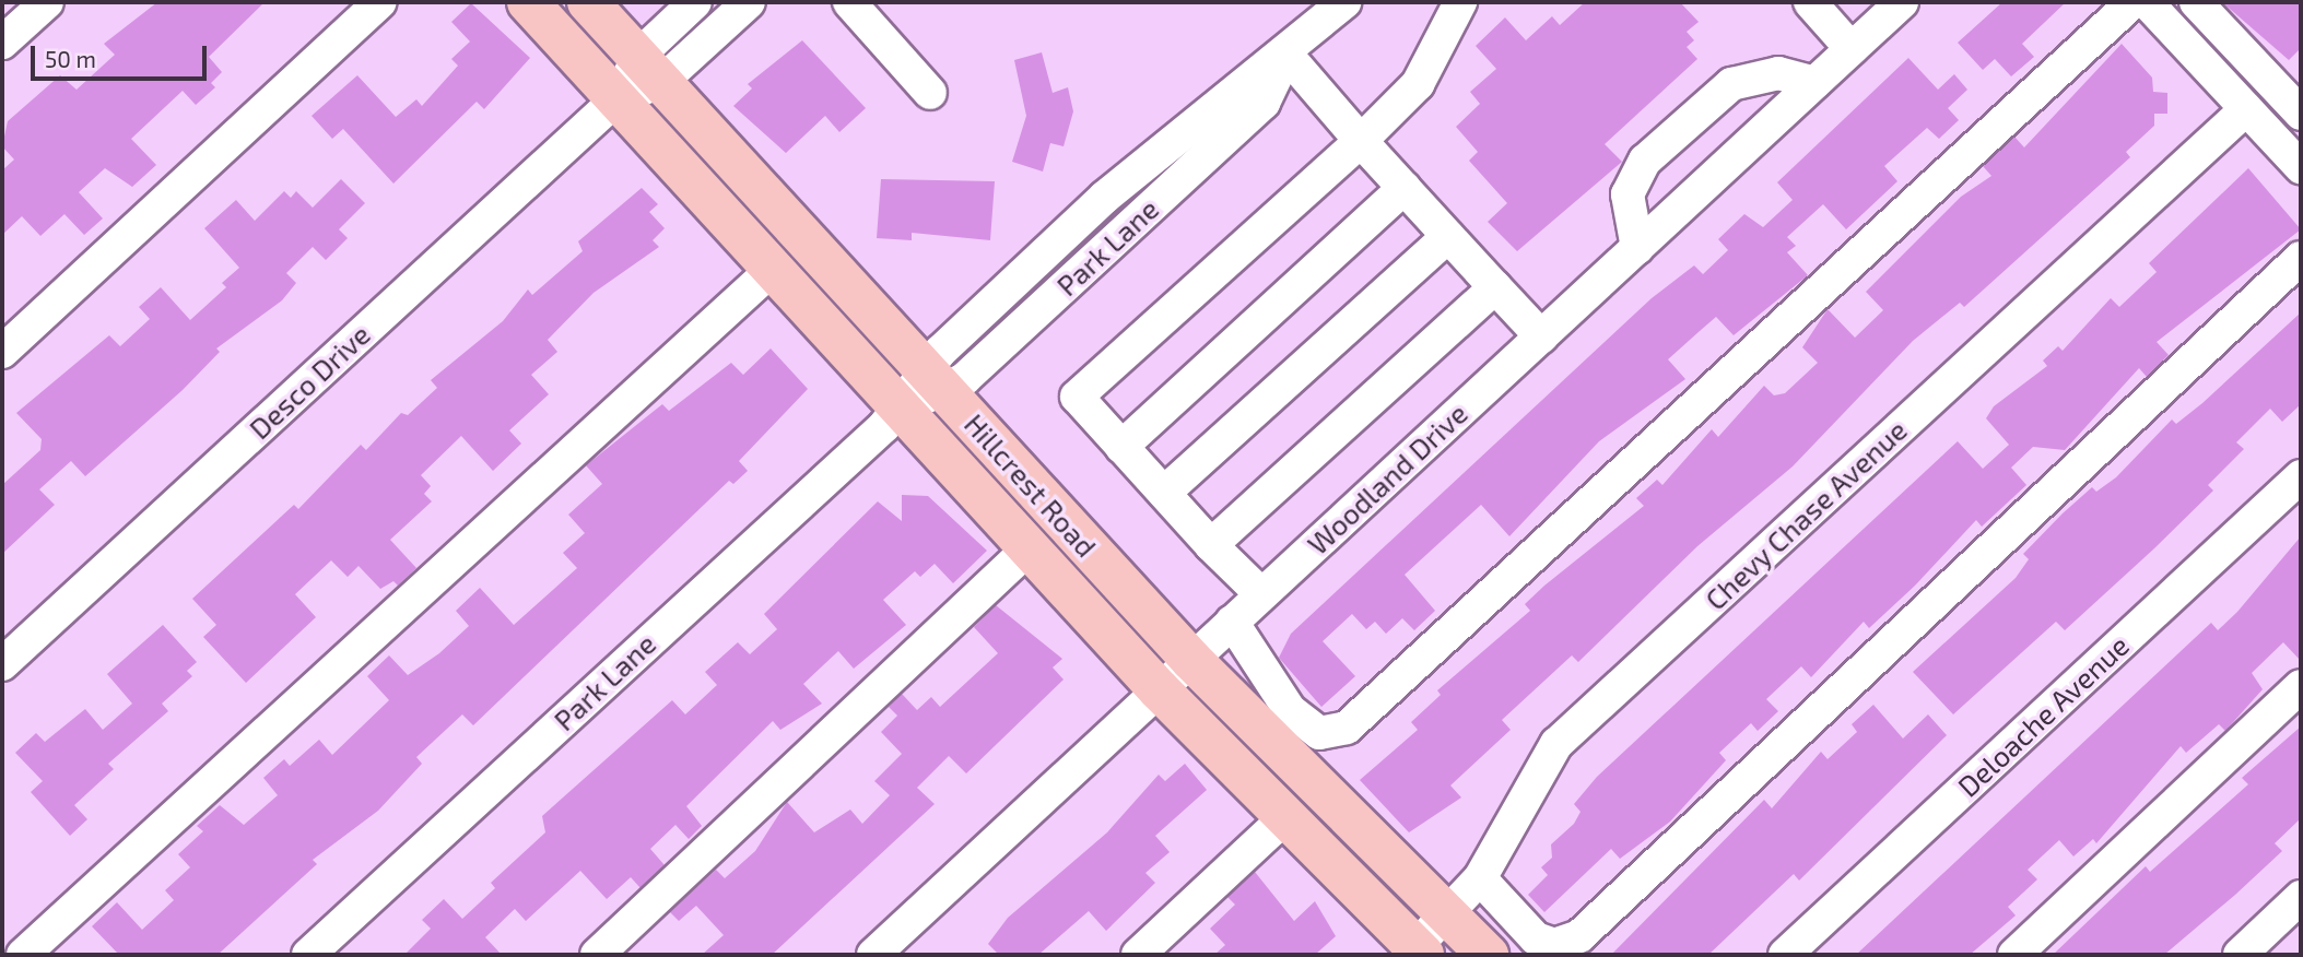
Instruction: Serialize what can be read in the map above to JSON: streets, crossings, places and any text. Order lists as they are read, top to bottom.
{
  "streets": {
    "main road": ["Hillcrest Road"],
    "street": [
      "Park Lane",
      "Desco Drive",
      "Woodland Drive",
      "Chevy Chase Avenue",
      "Deloache Avenue"
    ]
  },
  "crossings": [
    ["Park Lane", "Hillcrest Road"],
    ["Desco Drive", "Hillcrest Road"],
    ["Woodland Drive", "Hillcrest Road"],
    ["Hillcrest Road", "Chevy Chase Avenue"]
  ],
  "scale_bar": "50 m"
}
